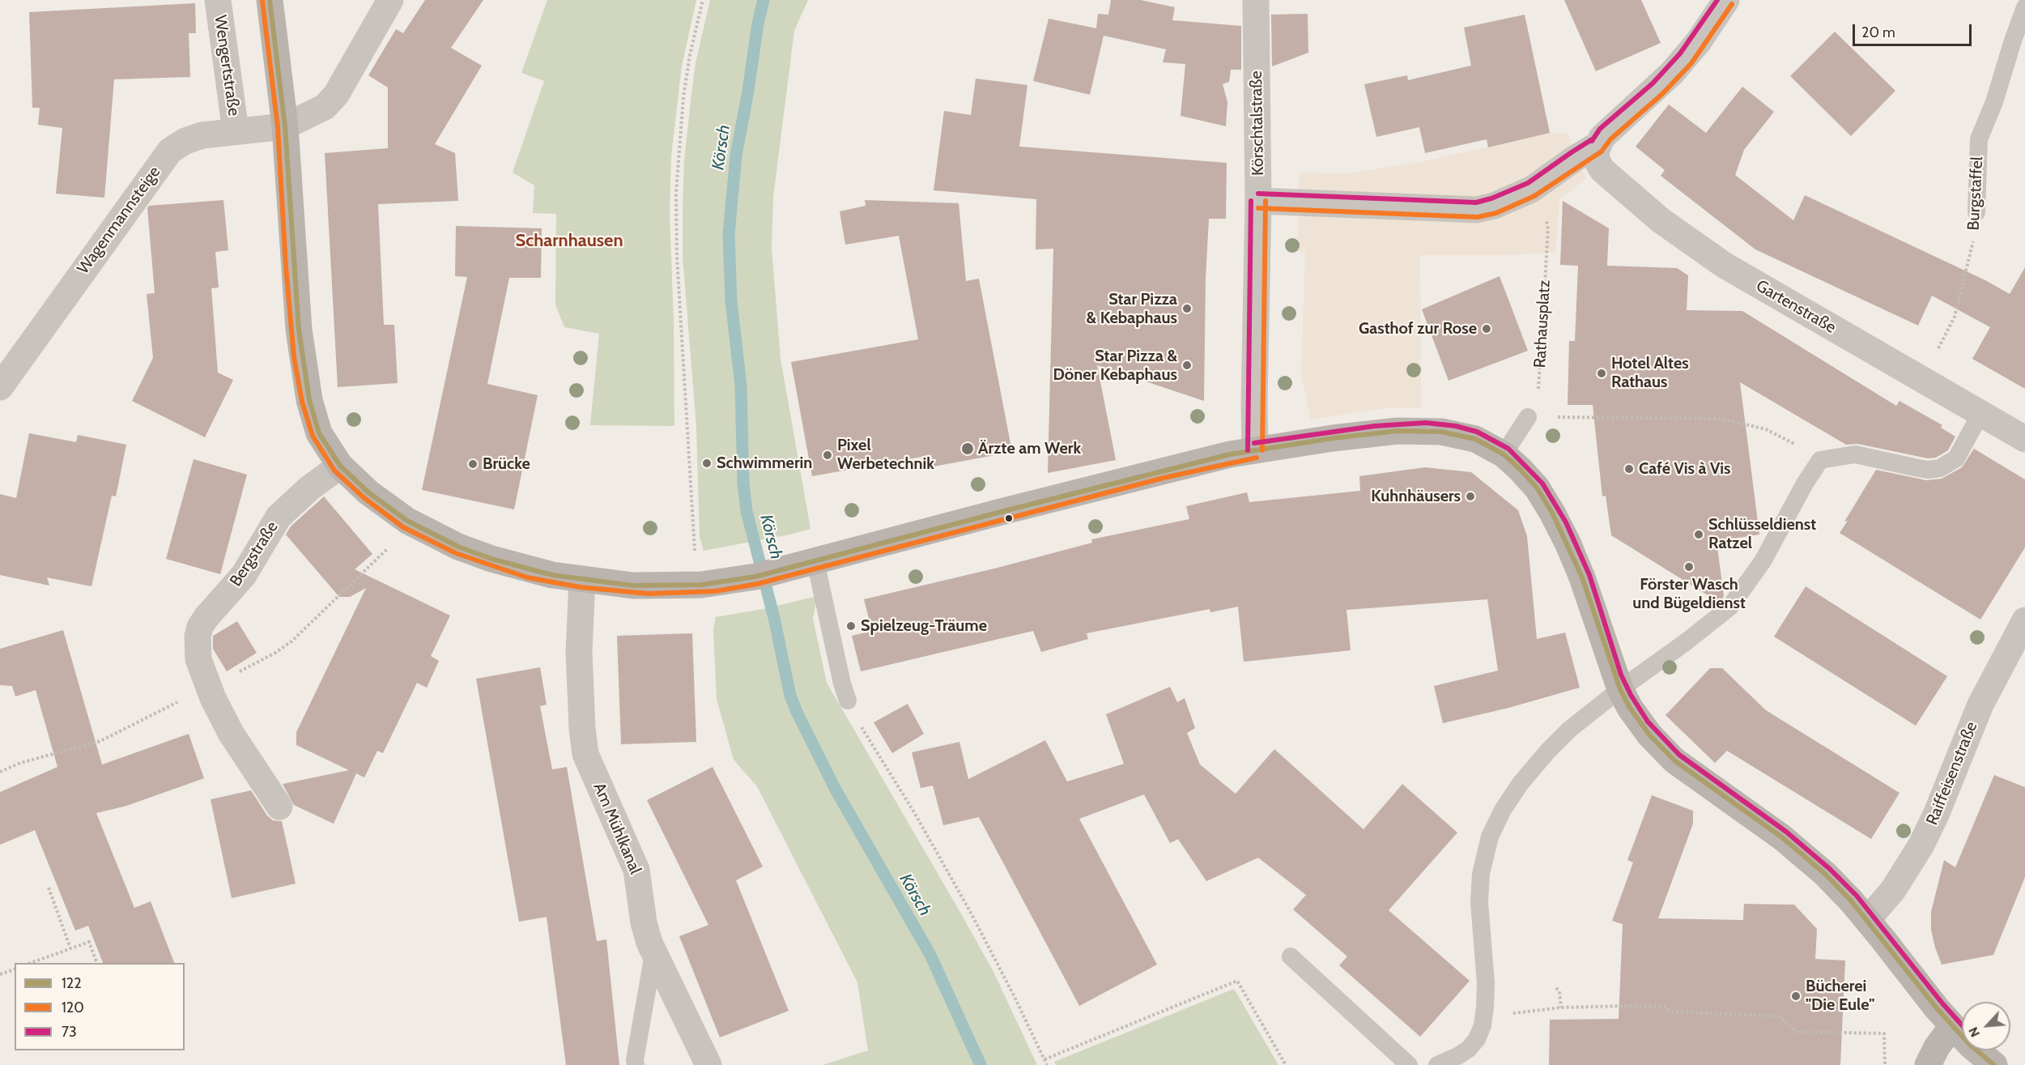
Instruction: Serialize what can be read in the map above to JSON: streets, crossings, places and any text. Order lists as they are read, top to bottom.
{
  "streets": {
    "street": [
      "Wengertstraße",
      "Körschtalstraße",
      "Wagenmannsteige",
      "Gartenstraße",
      "Bergstraße",
      "Raiffeisenstraße",
      "Am Mühlkanal"
    ],
    "lane": ["Burgstaffel"],
    "path": ["Rathausplatz"]
  },
  "crossings": [
    ["Wengertstraße", "Wagenmannsteige"],
    ["Burgstaffel", "Gartenstraße"]
  ],
  "districts": ["Scharnhausen"],
  "water": ["Körsch"],
  "places": [
    "Star Pizza & Kebaphaus",
    "Gasthof zur Rose",
    "Star Pizza & Döner Kebaphaus",
    "Hotel Altes Rathaus",
    "Ärzte am Werk",
    "Pixel Werbetechnik",
    "Schwimmerin",
    "Brücke",
    "Café Vis à Vis",
    "Kuhnhäusers",
    "Schlüsseldienst Ratzel",
    "Förster Wasch und Bügeldienst",
    "Spielzeug-Träume",
    "Bücherei \"Die Eule\""
  ],
  "lines": ["transit line 122", "transit line 73", "transit line 120"],
  "legend": ["122", "120", "73"],
  "scale_bar": "20 m",
  "north": "bottom left"
}
